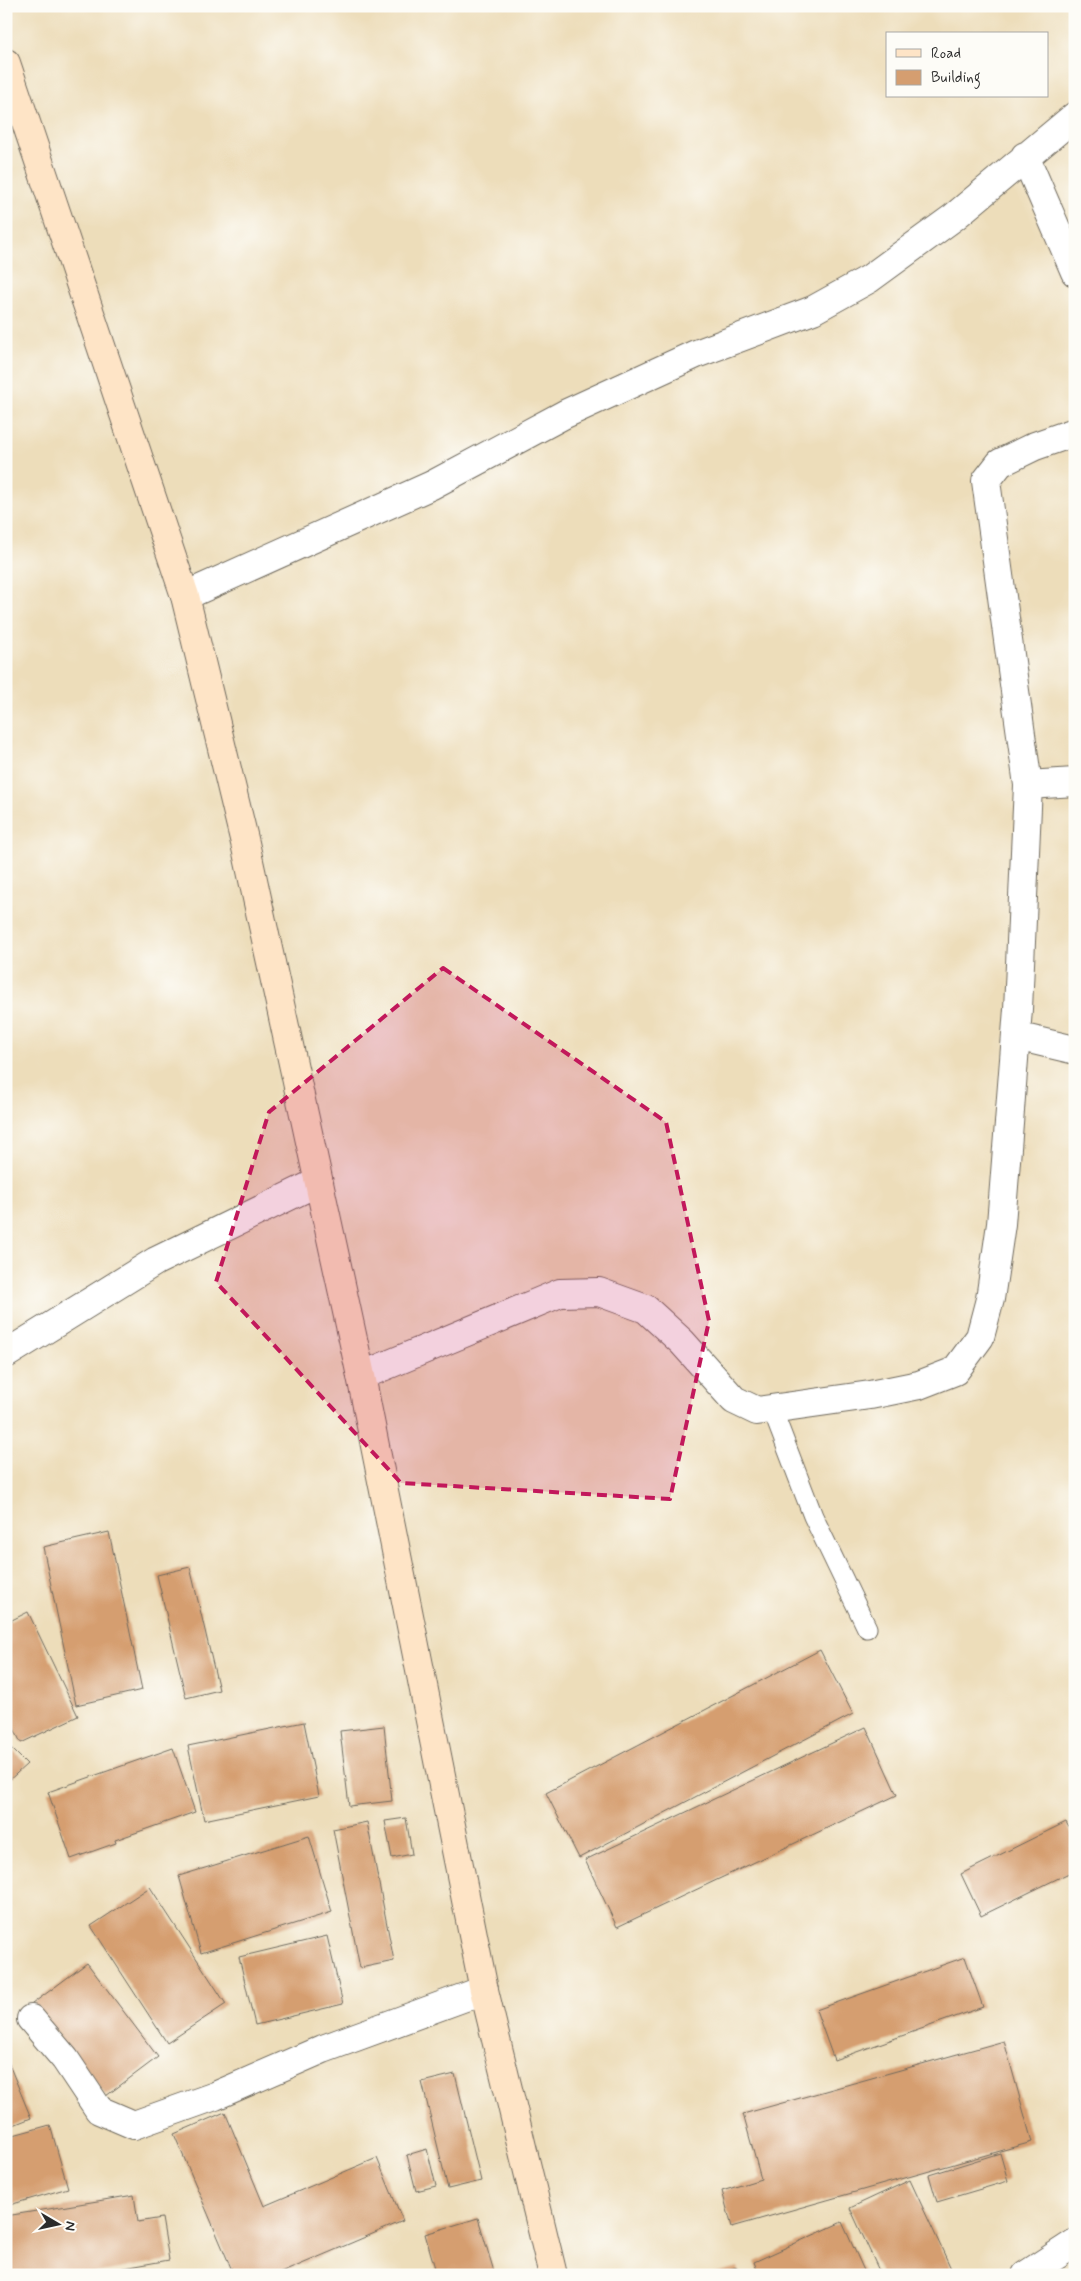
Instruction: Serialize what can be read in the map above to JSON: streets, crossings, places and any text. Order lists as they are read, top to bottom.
{
  "legend": ["Road", "Building"],
  "north": "right"
}
